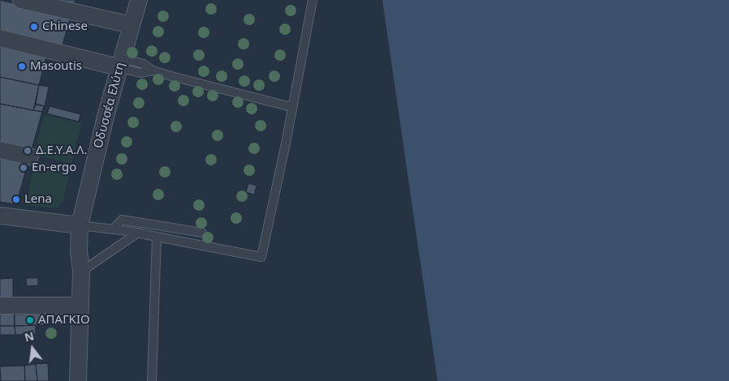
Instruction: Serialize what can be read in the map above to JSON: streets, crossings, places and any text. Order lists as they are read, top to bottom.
{
  "streets": {
    "street": ["Οδυσσέα Ελύτη"]
  },
  "places": [
    "Chinese",
    "Masoutis",
    "Δ.Ε.Υ.Α.Λ.",
    "En-ergo",
    "Lena",
    "ΑΠΑΓΚΙΟ"
  ],
  "north": "top"
}
